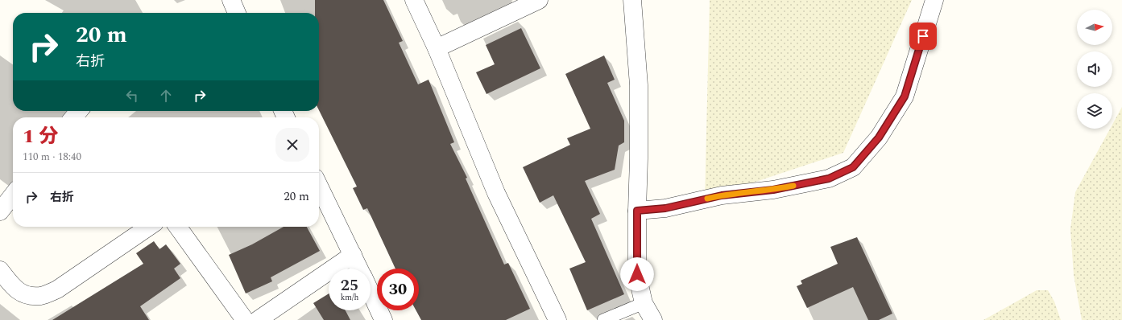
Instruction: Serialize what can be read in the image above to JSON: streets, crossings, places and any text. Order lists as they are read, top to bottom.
{
  "north": "right",
  "page": {
    "turn": ["20 m", "右折"],
    "heading": ["1 分", "110 m · 18:40"],
    "list": [
      {
        "name": "右折",
        "value": "20 m"
      }
    ],
    "speed": "25 km/h",
    "limit": "30"
  }
}
